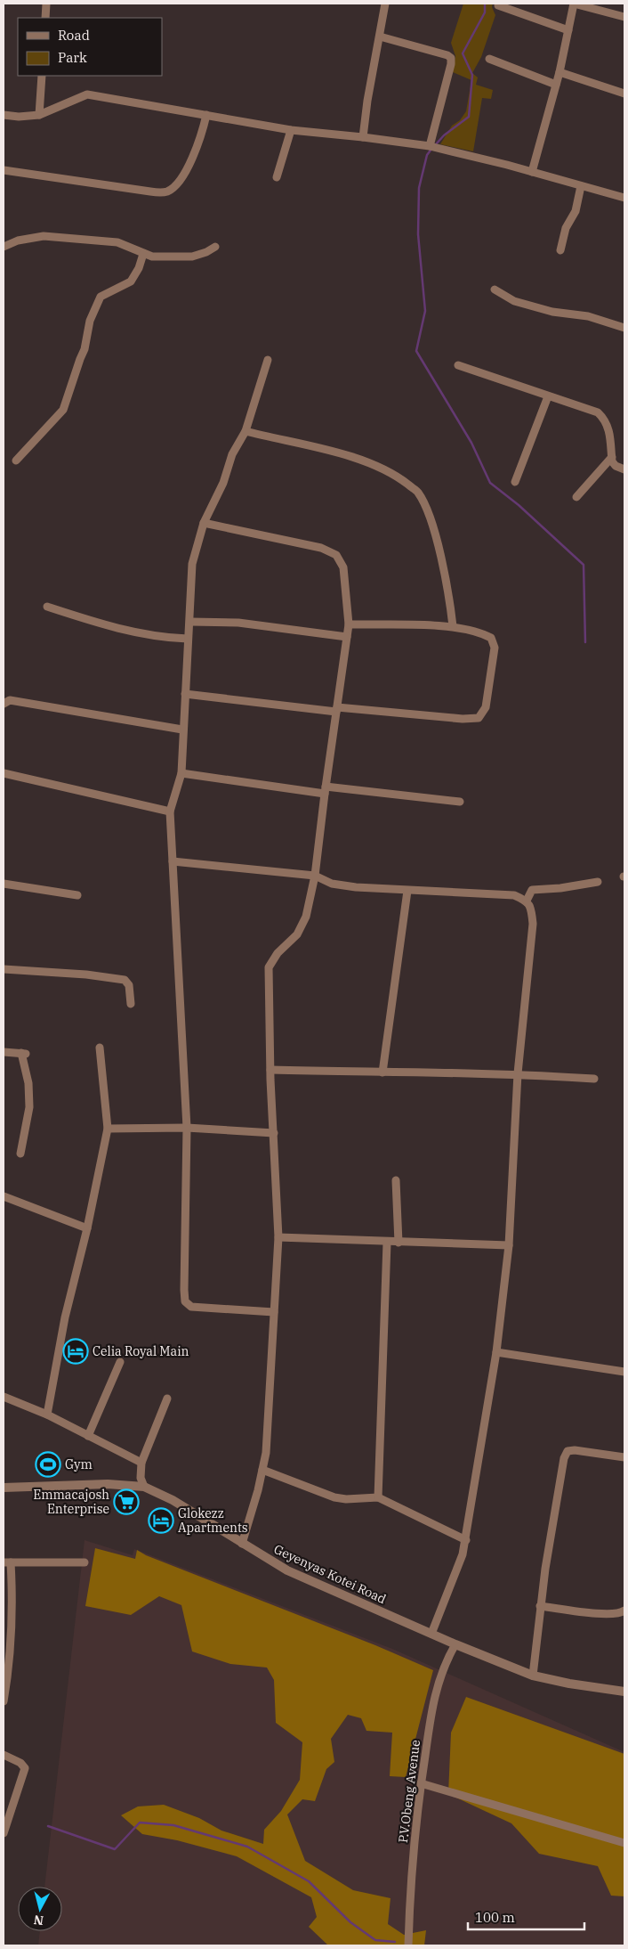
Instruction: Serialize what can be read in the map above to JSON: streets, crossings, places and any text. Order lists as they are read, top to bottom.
{
  "streets": {
    "street": ["Geyenyas Kotei Road", "P.V.Obeng Avenue"]
  },
  "crossings": [
    ["Geyenyas Kotei Road", "P.V.Obeng Avenue"]
  ],
  "places": {
    "hotel": ["Celia Royal Main", "Glokezz Apartments"],
    "sports": ["Gym"],
    "supermarket": ["Emmacajosh Enterprise"]
  },
  "legend": ["Road", "Park"],
  "scale_bar": "100 m",
  "north": "bottom"
}
